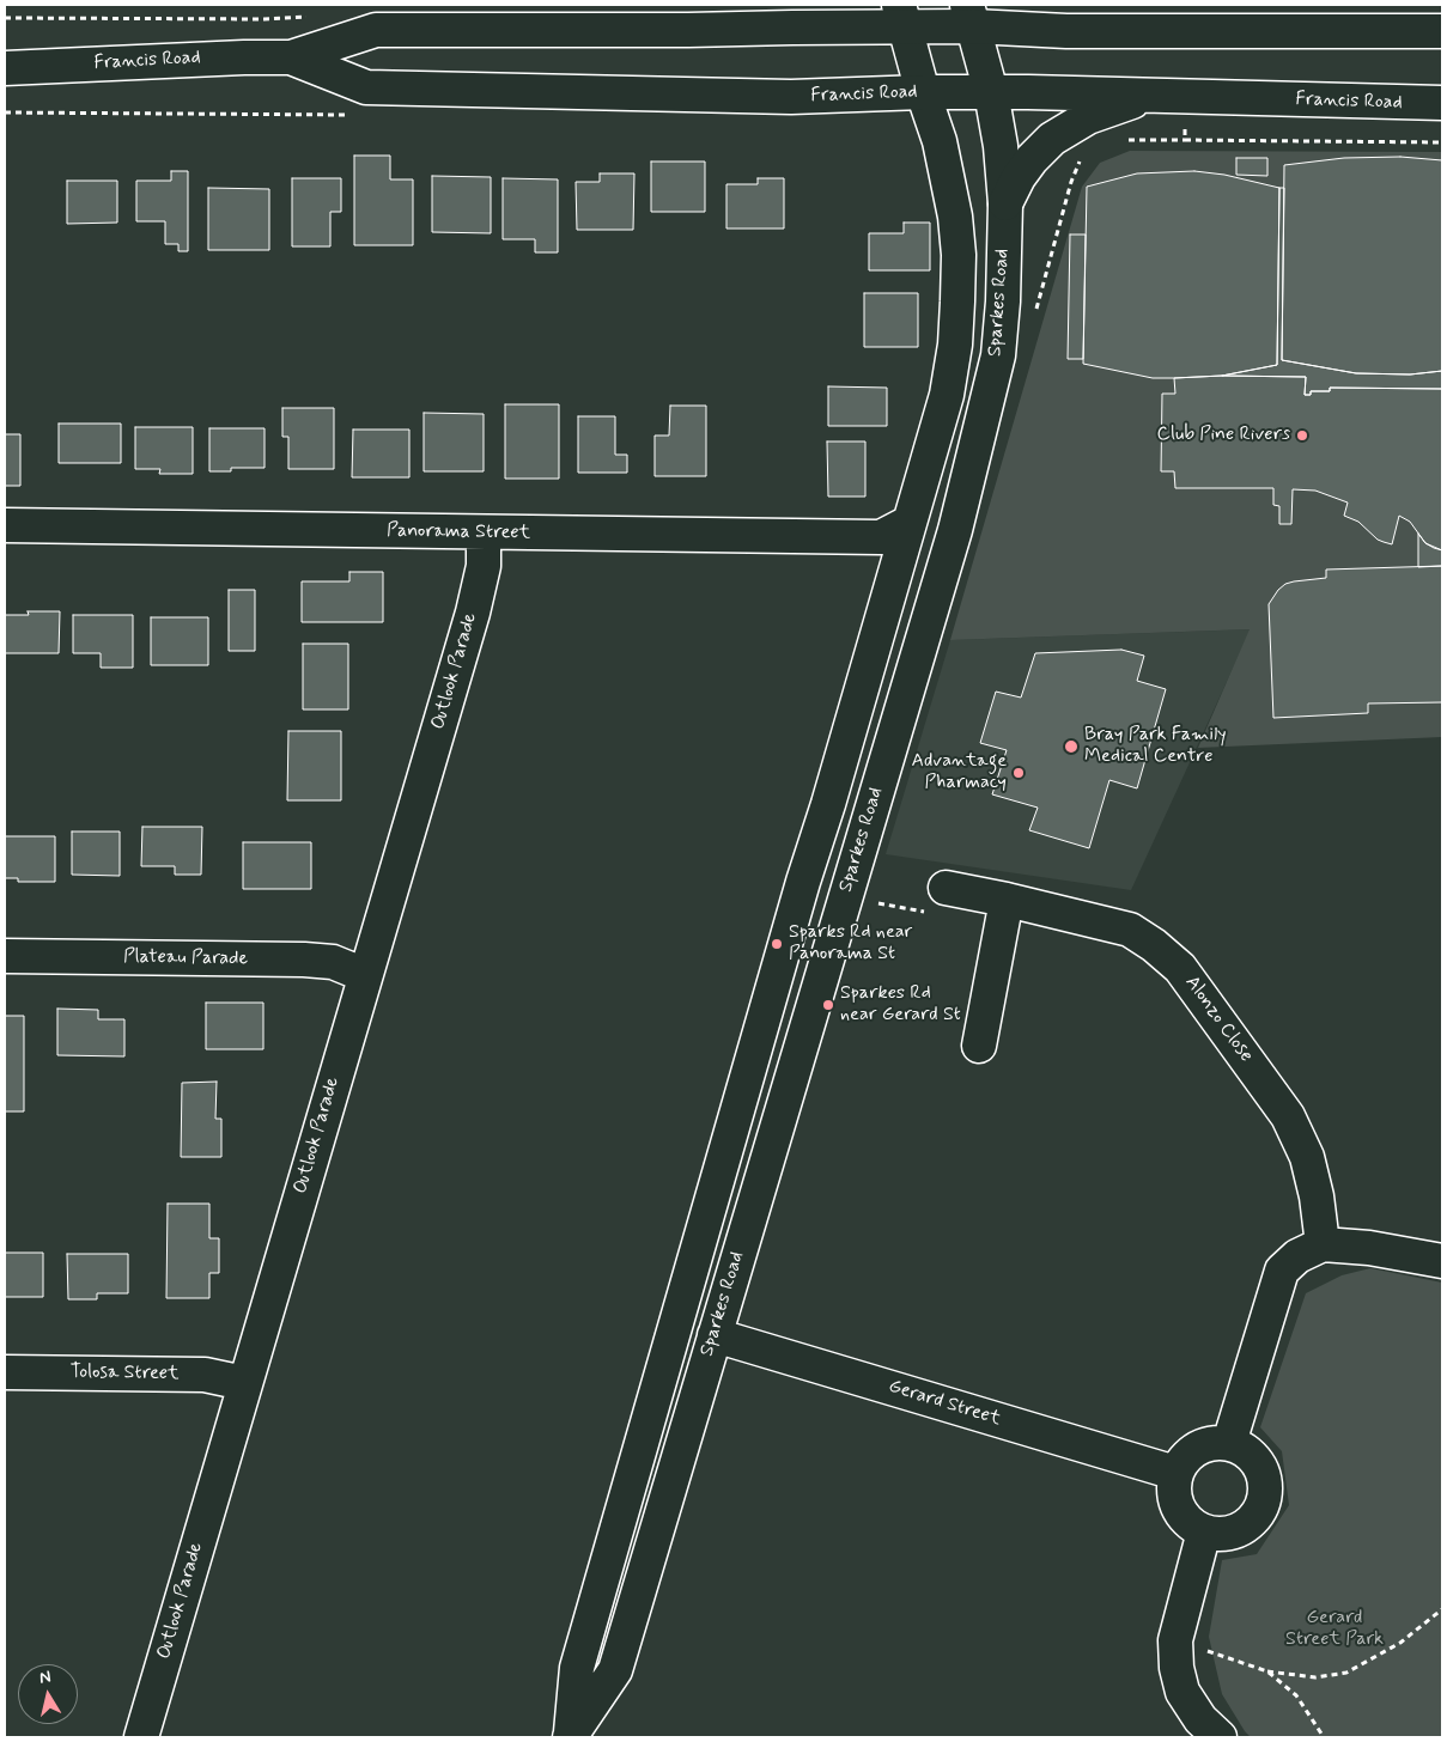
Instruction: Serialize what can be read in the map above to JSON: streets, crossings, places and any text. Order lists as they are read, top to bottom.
{
  "streets": {
    "street": [
      "Francis Road",
      "Sparkes Road",
      "Panorama Street",
      "Outlook Parade",
      "Plateau Parade",
      "Alonzo Close",
      "Tolosa Street",
      "Gerard Street"
    ]
  },
  "crossings": [
    ["Francis Road", "Sparkes Road"],
    ["Sparkes Road", "Panorama Street"],
    ["Sparkes Road", "Gerard Street"],
    ["Panorama Street", "Outlook Parade"],
    ["Outlook Parade", "Plateau Parade"],
    ["Outlook Parade", "Tolosa Street"]
  ],
  "parks": ["Gerard Street Park"],
  "places": [
    "Club Pine Rivers",
    "Bray Park Family Medical Centre",
    "Advantage Pharmacy",
    "Sparks Rd near Panorama St",
    "Sparkes Rd near Gerard St"
  ],
  "north": "top"
}
